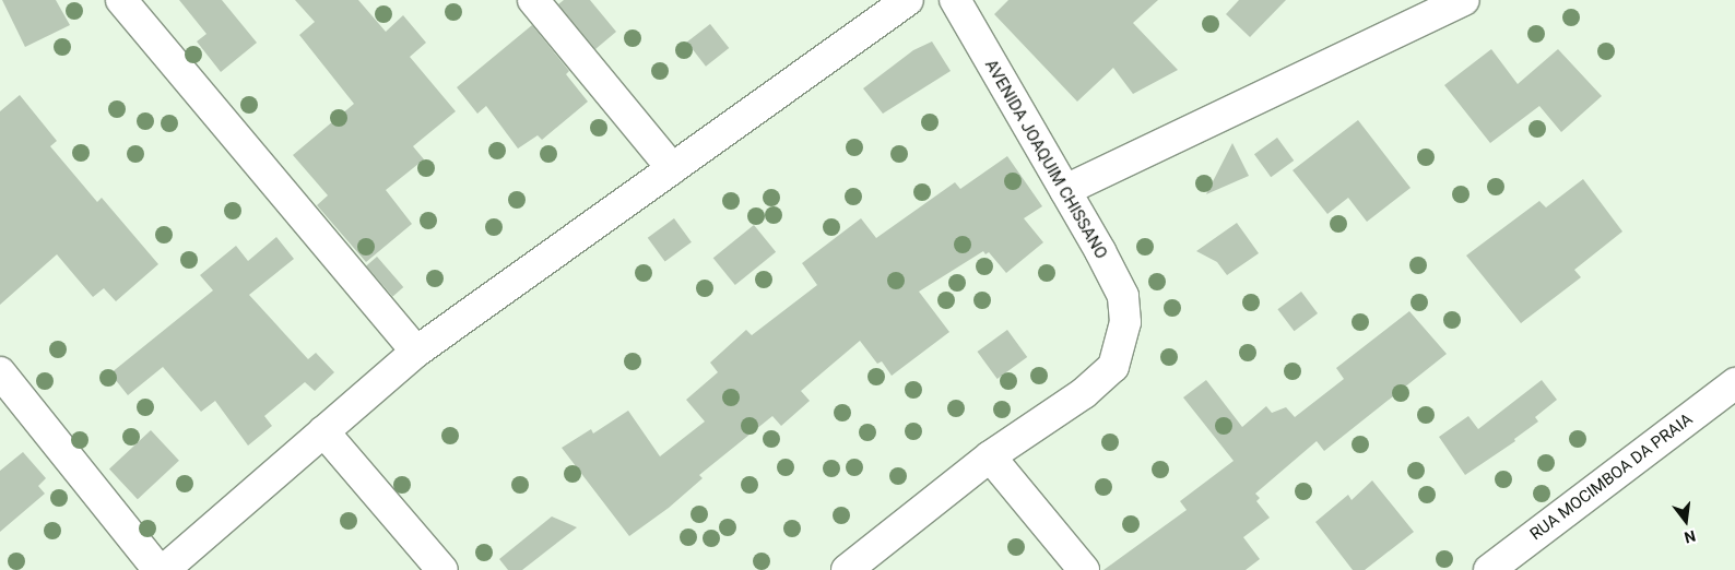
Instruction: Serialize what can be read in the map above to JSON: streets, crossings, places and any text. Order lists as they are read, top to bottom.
{
  "streets": {
    "street": ["AVENIDA JOAQUIM CHISSANO", "RUA MOCIMBOA DA PRAIA"]
  },
  "north": "bottom"
}
